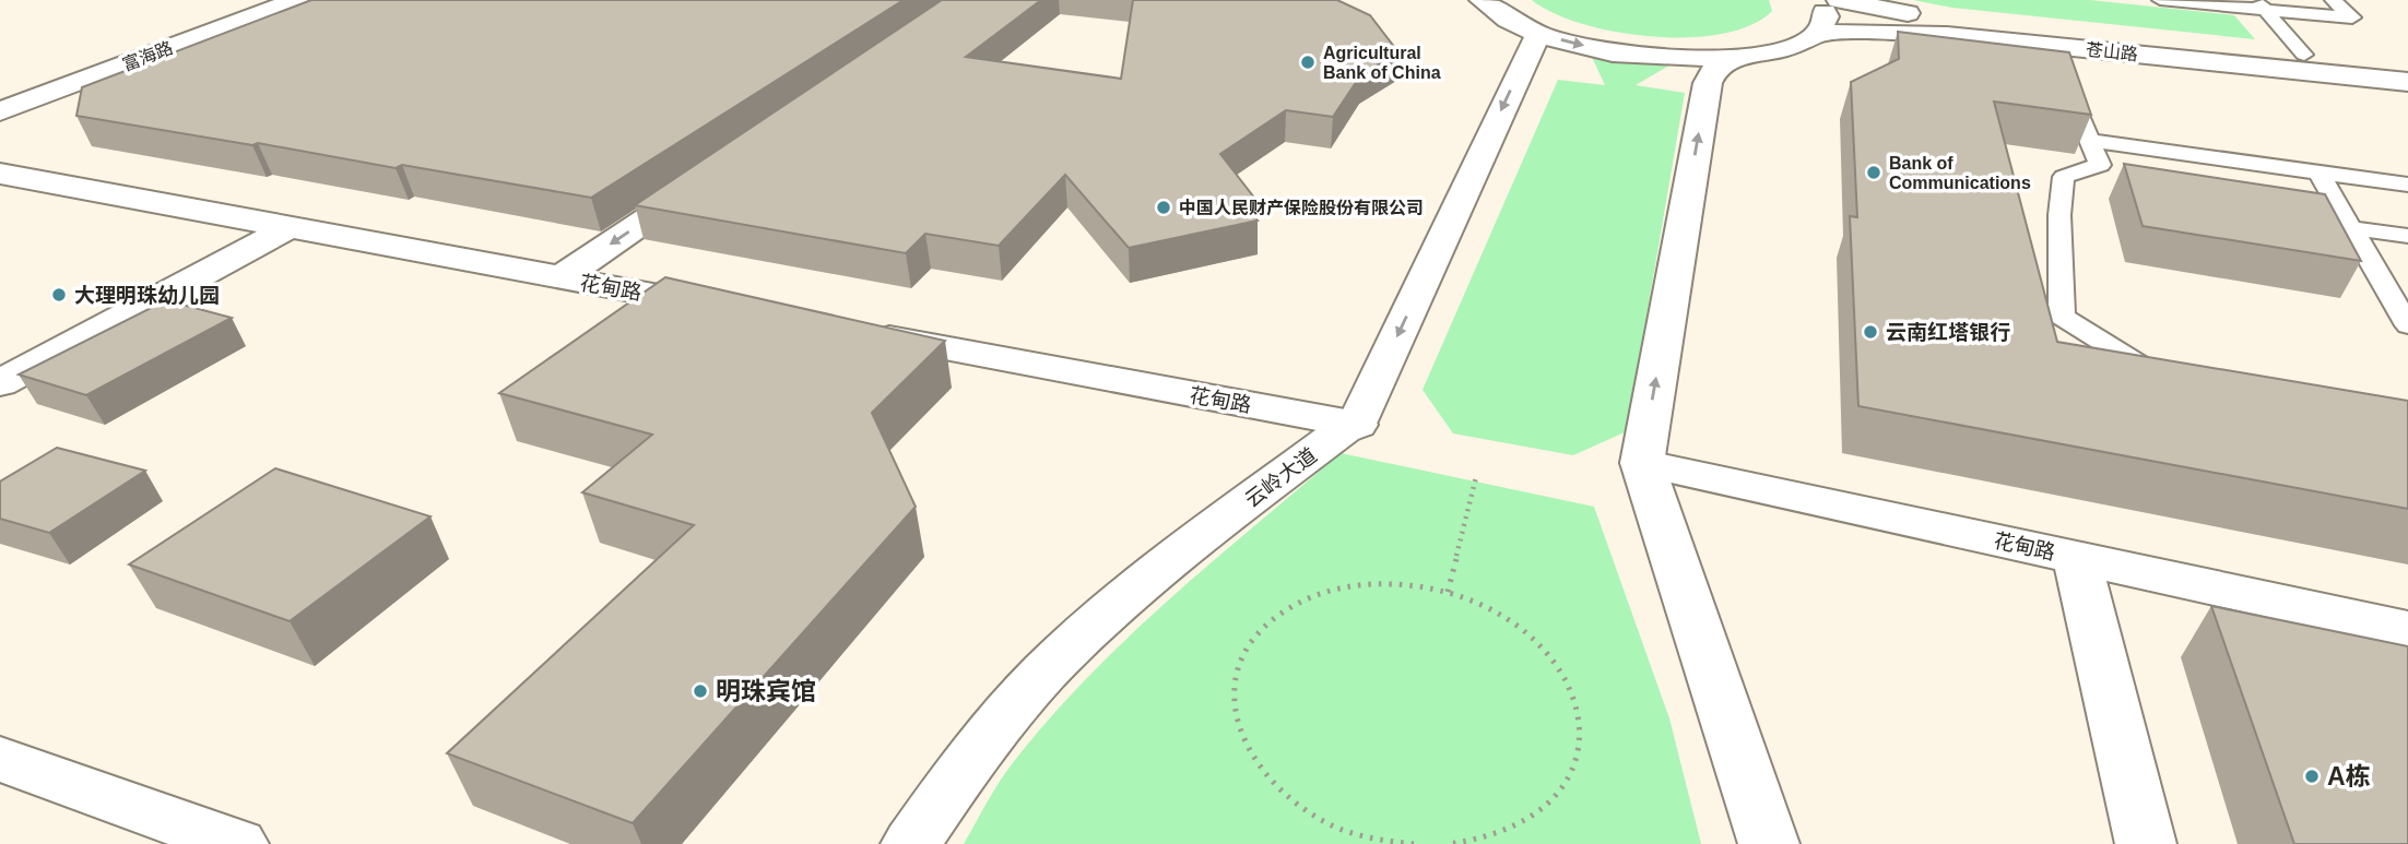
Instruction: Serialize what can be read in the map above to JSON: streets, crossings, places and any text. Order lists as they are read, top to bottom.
{
  "streets": {
    "street": [
      "苍山路",
      "富海路",
      "花甸路",
      "云岭大道"
    ]
  },
  "crossings": [
    ["花甸路", "云岭大道"]
  ],
  "places": [
    "Agricultural Bank of China",
    "Bank of Communications",
    "中国人民财产保险股份有限公司",
    "大理明珠幼儿园",
    "云南红塔银行",
    "明珠宾馆",
    "A栋"
  ]
}
